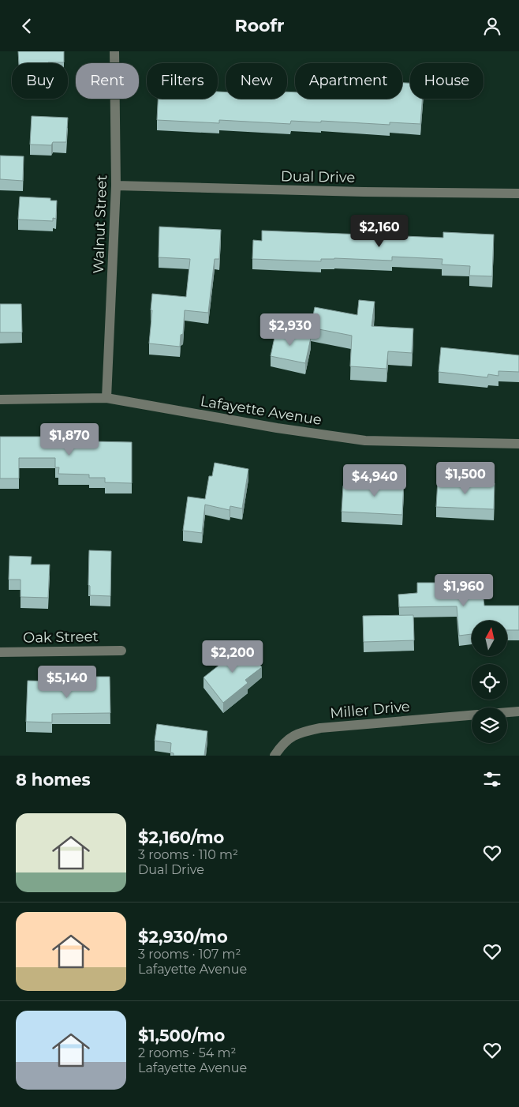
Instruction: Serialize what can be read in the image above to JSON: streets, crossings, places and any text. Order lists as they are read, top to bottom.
{
  "streets": {
    "street": [
      "Dual Drive",
      "Walnut Street",
      "Lafayette Avenue",
      "Oak Street",
      "Miller Drive"
    ]
  },
  "crossings": [
    ["Dual Drive", "Walnut Street"],
    ["Walnut Street", "Lafayette Avenue"]
  ],
  "north": "top",
  "page": {
    "header": "Roofr",
    "chip": [
      "Buy",
      "Rent",
      "Filters",
      "New",
      "Apartment",
      "House"
    ],
    "price": [
      "$2,160",
      "$2,930",
      "$1,870",
      "$1,500",
      "$4,940",
      "$1,960",
      "$2,200",
      "$5,140"
    ],
    "heading": "8 homes",
    "list": [
      {
        "name": "$2,160/mo",
        "note": "3 rooms · 110 m² · Dual Drive"
      },
      {
        "name": "$2,930/mo",
        "note": "3 rooms · 107 m² · Lafayette Avenue"
      },
      {
        "name": "$1,500/mo",
        "note": "2 rooms · 54 m² · Lafayette Avenue"
      }
    ]
  }
}
